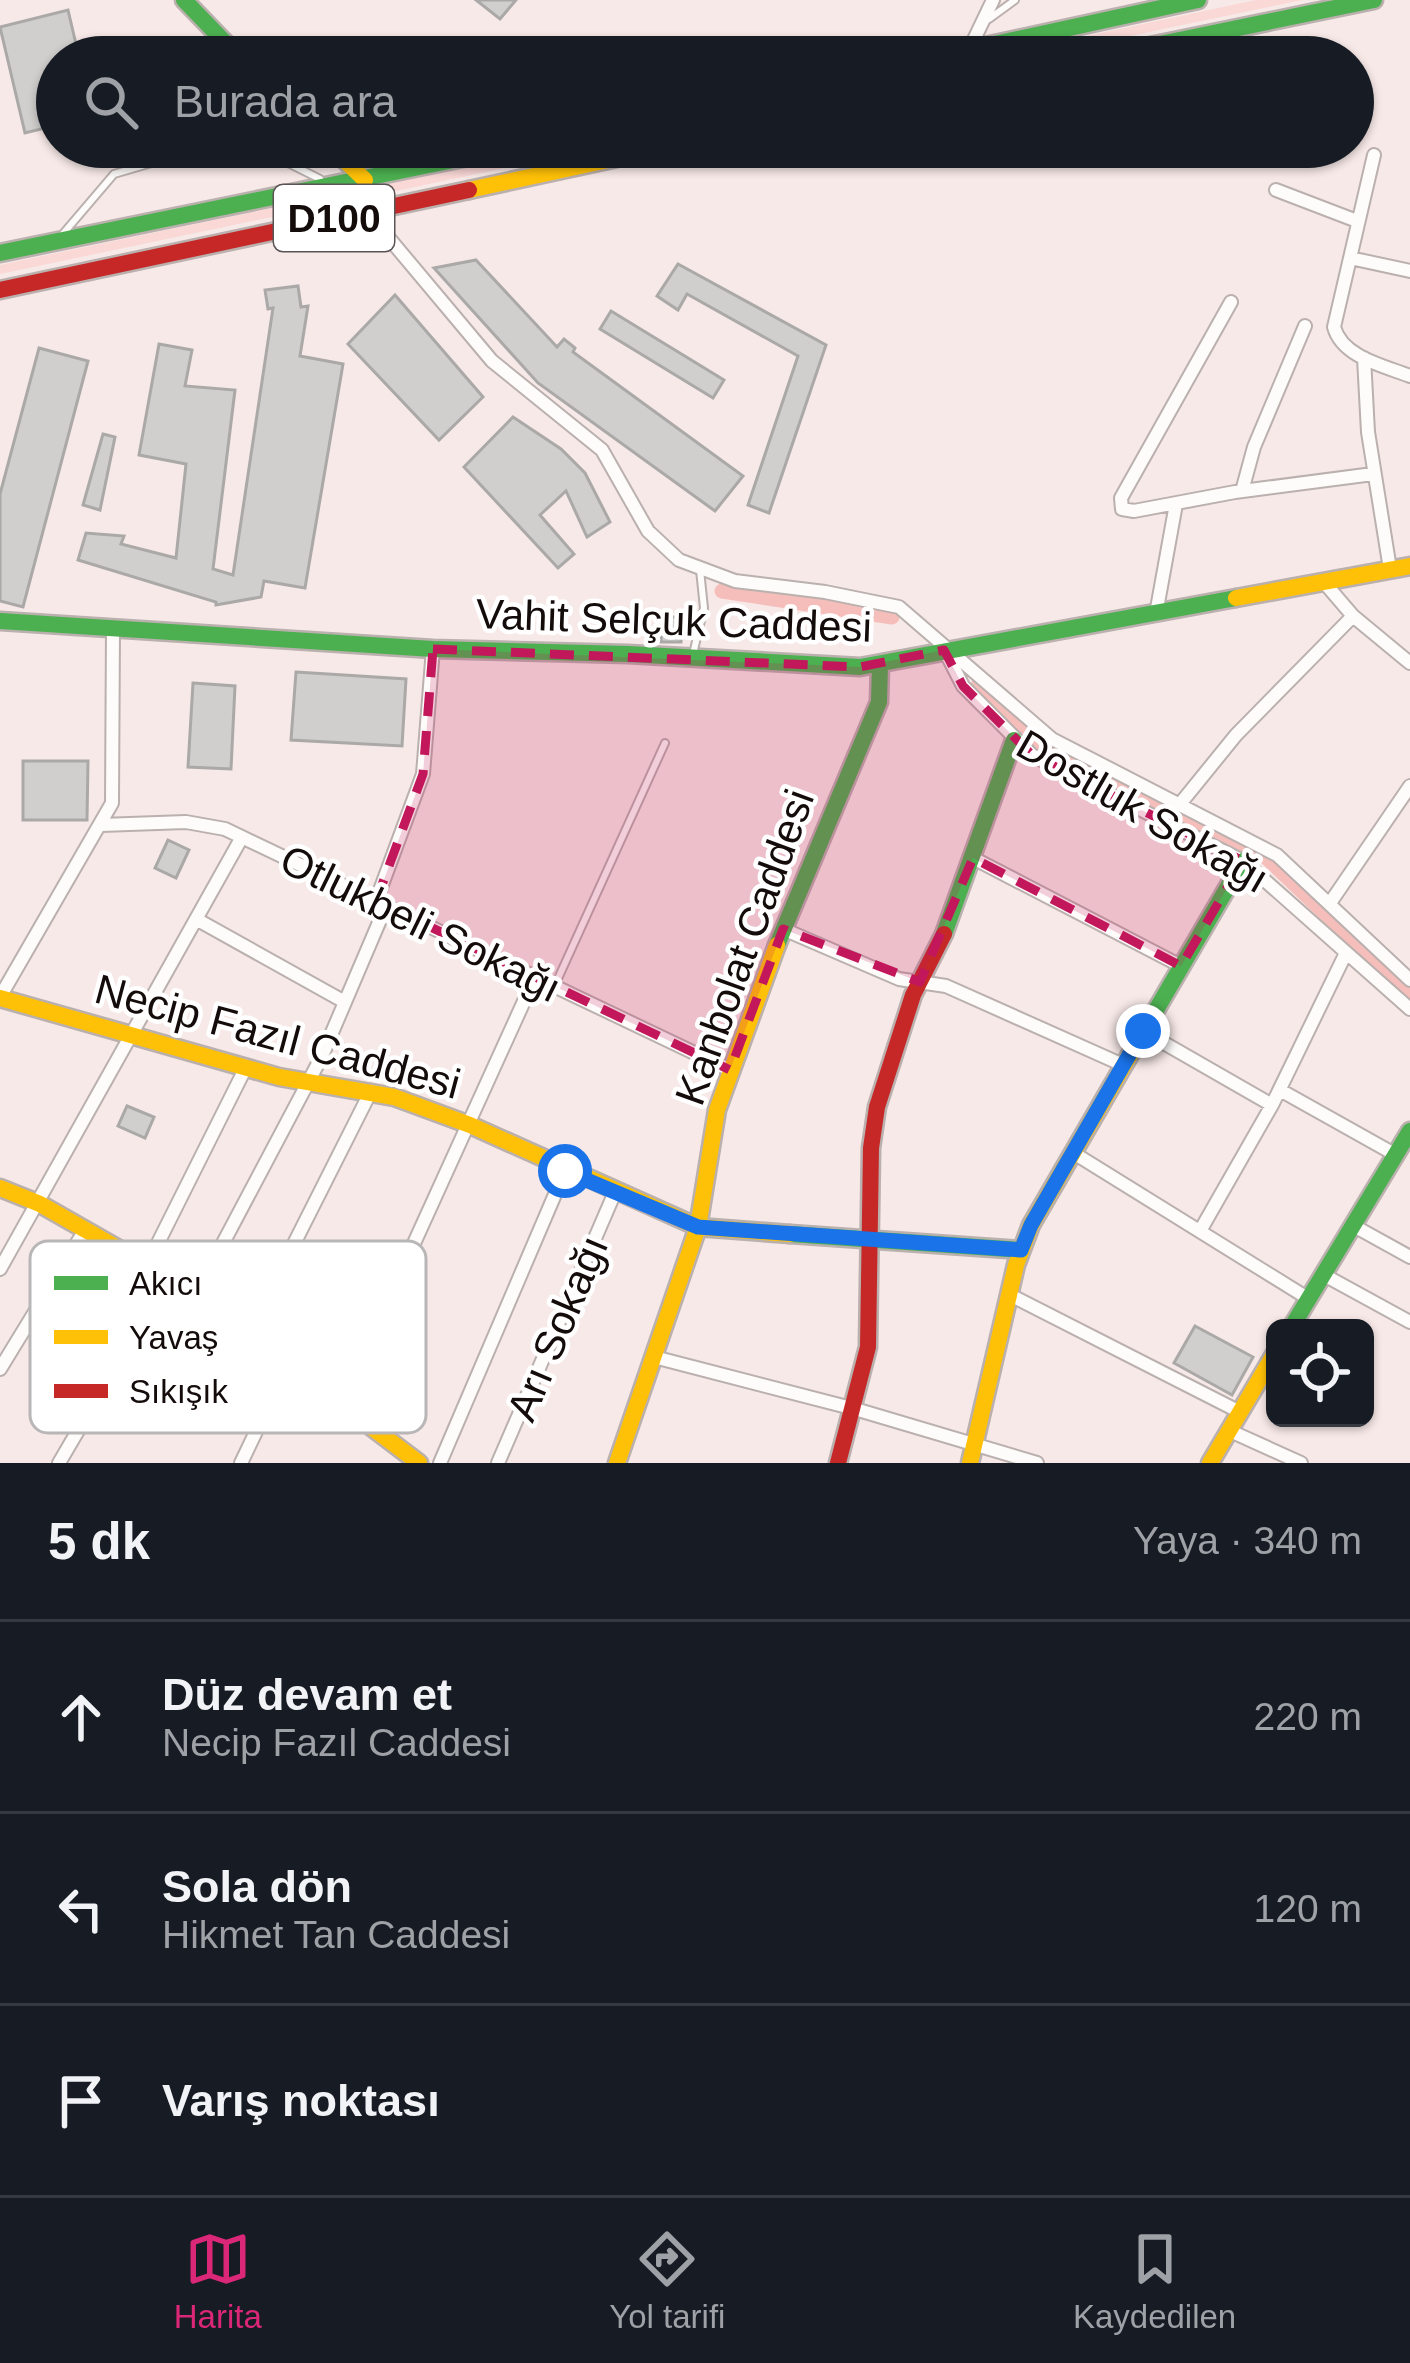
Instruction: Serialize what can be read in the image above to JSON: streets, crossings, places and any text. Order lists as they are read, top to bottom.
{
  "streets": {
    "main road": [
      "D100",
      "Vahit Selçuk Caddesi",
      "Kanbolat Caddesi",
      "Necip Fazıl Caddesi"
    ],
    "street": ["Dostluk Sokağı", "Otlukbeli Sokağı", "Arı Sokağı"]
  },
  "crossings": [
    ["D100", "Dostluk Sokağı"],
    ["Vahit Selçuk Caddesi", "Dostluk Sokağı"],
    ["Vahit Selçuk Caddesi", "Kanbolat Caddesi"],
    ["Otlukbeli Sokağı", "Kanbolat Caddesi"],
    ["Kanbolat Caddesi", "Necip Fazıl Caddesi"],
    ["Necip Fazıl Caddesi", "Arı Sokağı"]
  ],
  "legend": ["Akıcı", "Yavaş", "Sıkışık"],
  "page": {
    "search": "Burada ara",
    "heading": ["5 dk", "Yaya · 340 m"],
    "list": [
      ["Düz devam et", "Necip Fazıl Caddesi", "220 m"],
      ["Sola dön", "Hikmet Tan Caddesi", "120 m"],
      "Varış noktası"
    ],
    "nav": ["Harita", "Yol tarifi", "Kaydedilen"]
  }
}
